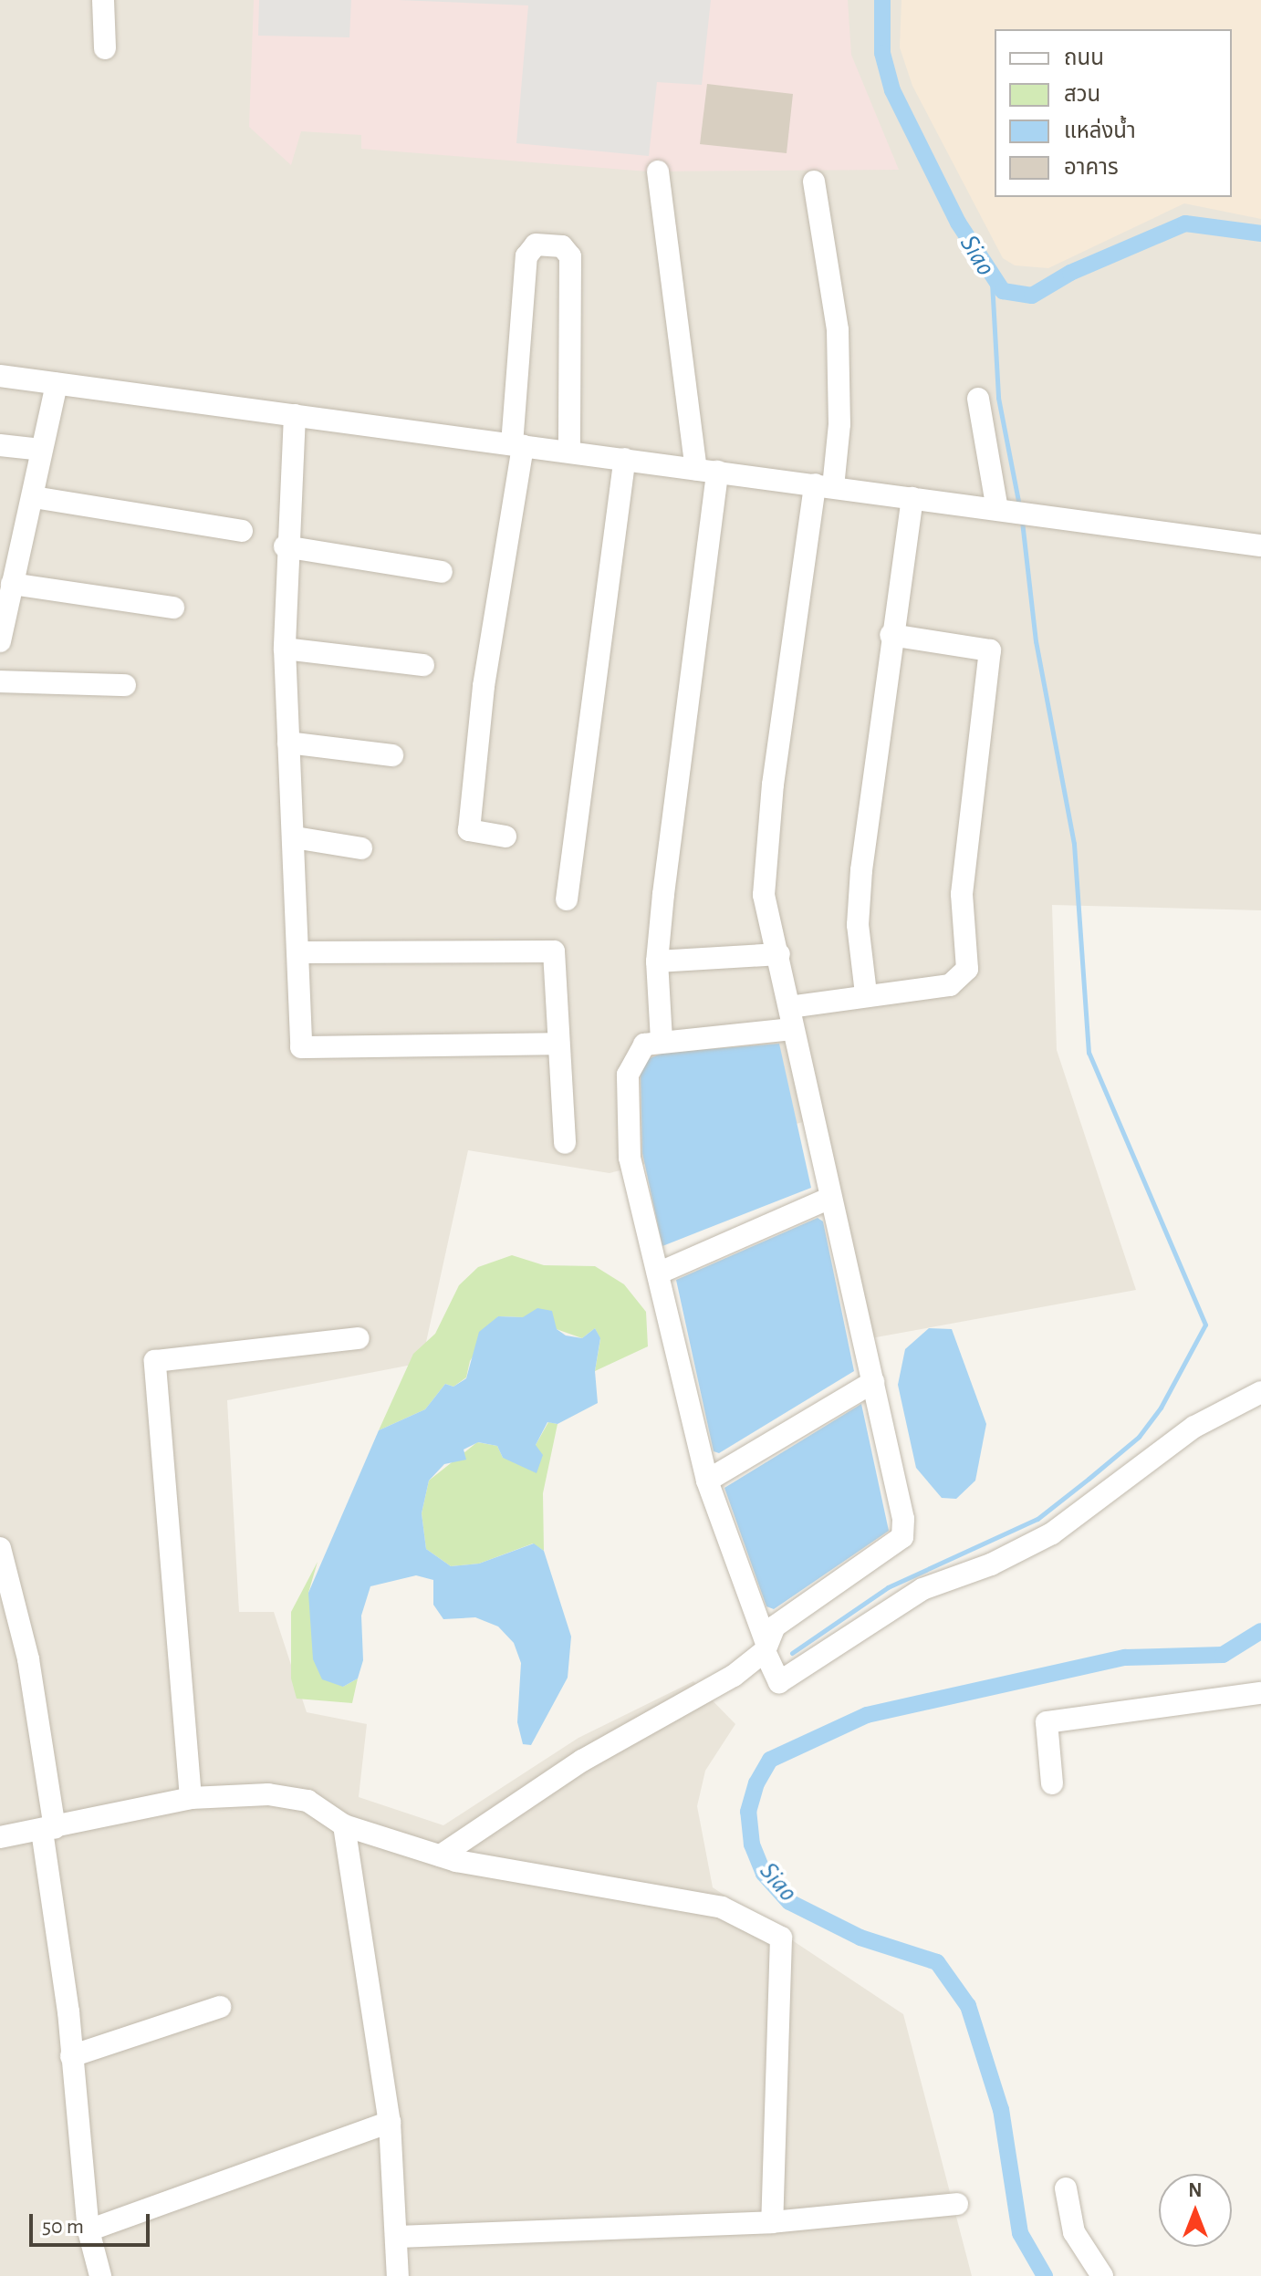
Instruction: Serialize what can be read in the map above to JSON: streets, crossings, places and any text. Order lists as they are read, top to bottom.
{
  "water": ["Siao"],
  "legend": [
    "ถนน",
    "สวน",
    "แหล่งน้ำ",
    "อาคาร"
  ],
  "scale_bar": "50 m",
  "north": "top"
}
